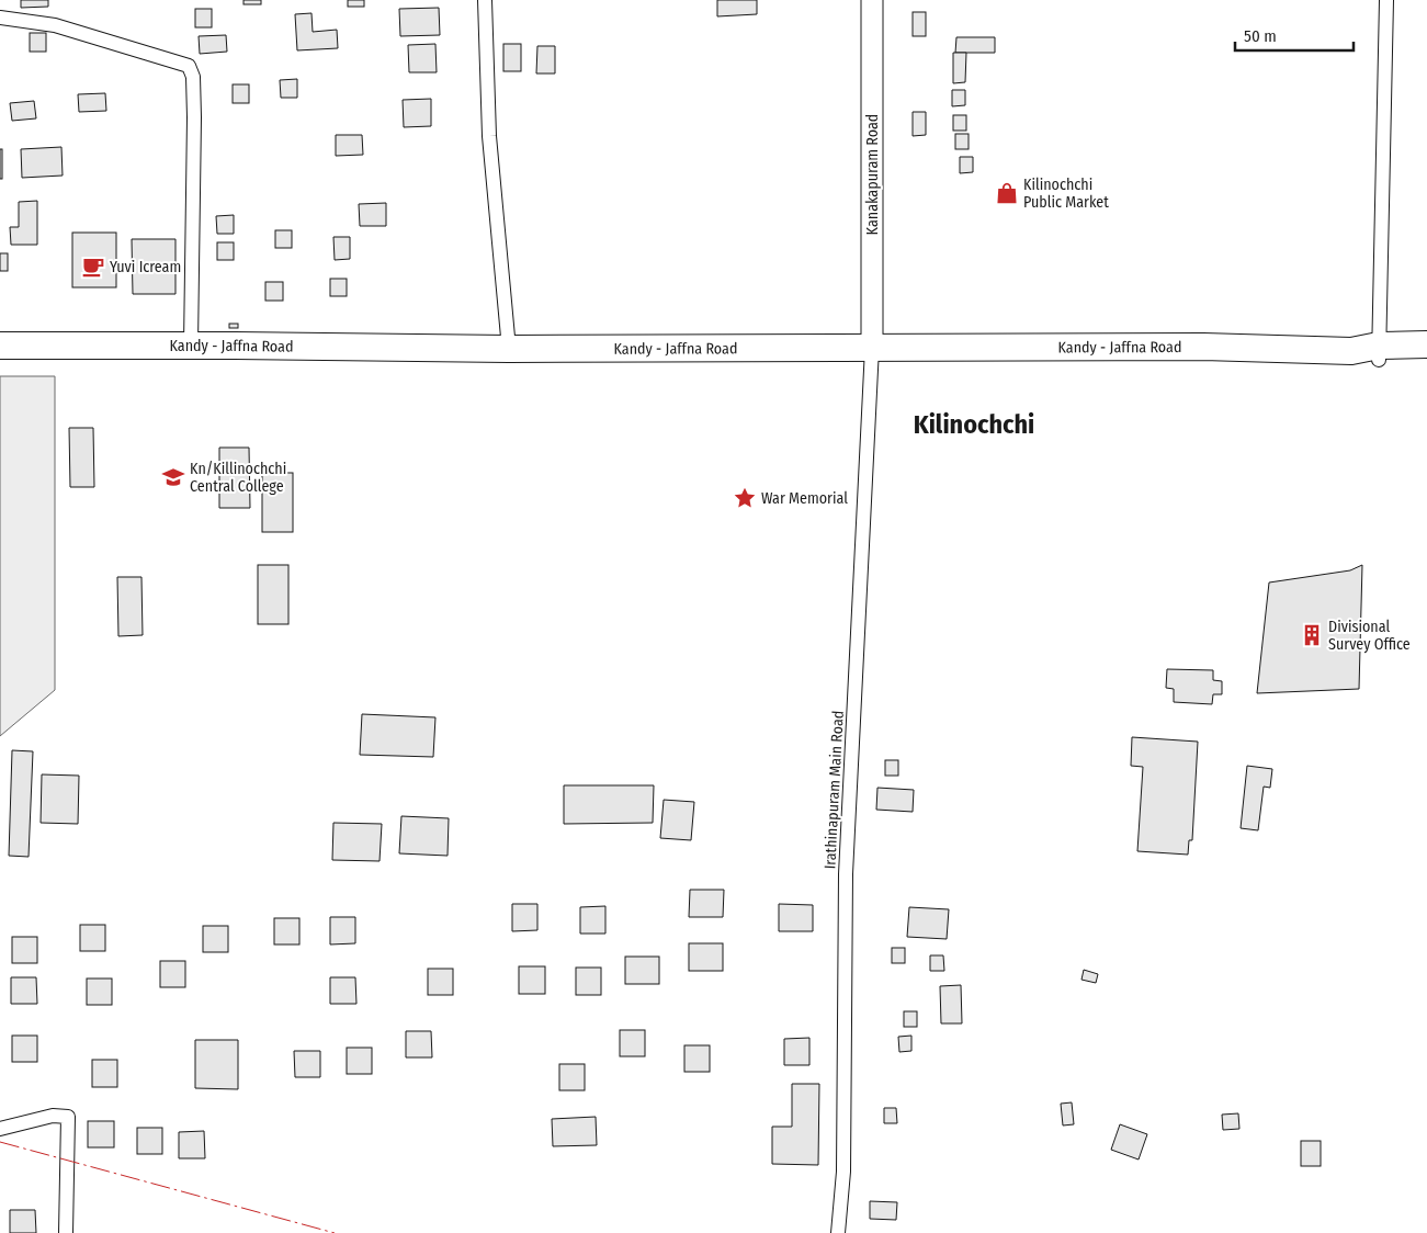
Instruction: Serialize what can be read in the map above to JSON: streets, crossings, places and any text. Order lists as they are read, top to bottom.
{
  "streets": {
    "highway": ["Kandy - Jaffna Road"],
    "street": ["Kanakapuram Road", "Irathinapuram Main Road"]
  },
  "crossings": [
    ["Kanakapuram Road", "Kandy - Jaffna Road"],
    ["Kanakapuram Road", "Irathinapuram Main Road"],
    ["Kandy - Jaffna Road", "Irathinapuram Main Road"]
  ],
  "districts": ["Kilinochchi"],
  "places": {
    "shop": ["Kilinochchi Public Market"],
    "cafe": ["Yuvi Icream"],
    "school or university": ["Kn/Killinochchi Central College"],
    "place": ["War Memorial"],
    "building": ["Divisional Survey Office"]
  },
  "scale_bar": "50 m"
}
